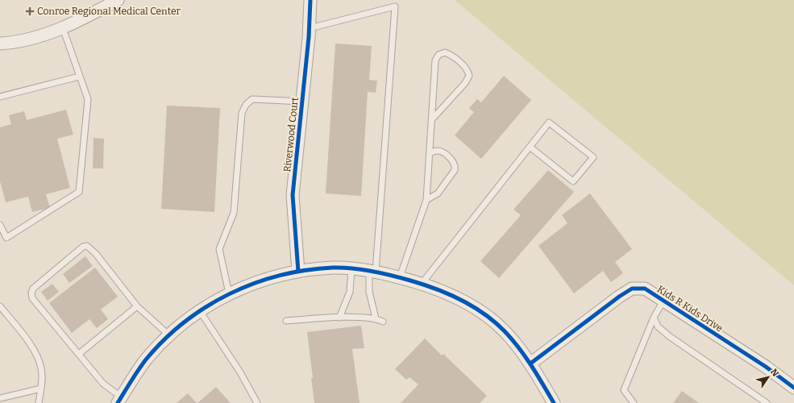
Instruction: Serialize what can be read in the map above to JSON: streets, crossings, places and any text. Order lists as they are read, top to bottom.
{
  "streets": {
    "street": ["Riverwood Court", "Kids R Kids Drive"]
  },
  "places": {
    "health": ["Conroe Regional Medical Center"]
  },
  "north": "top right"
}
